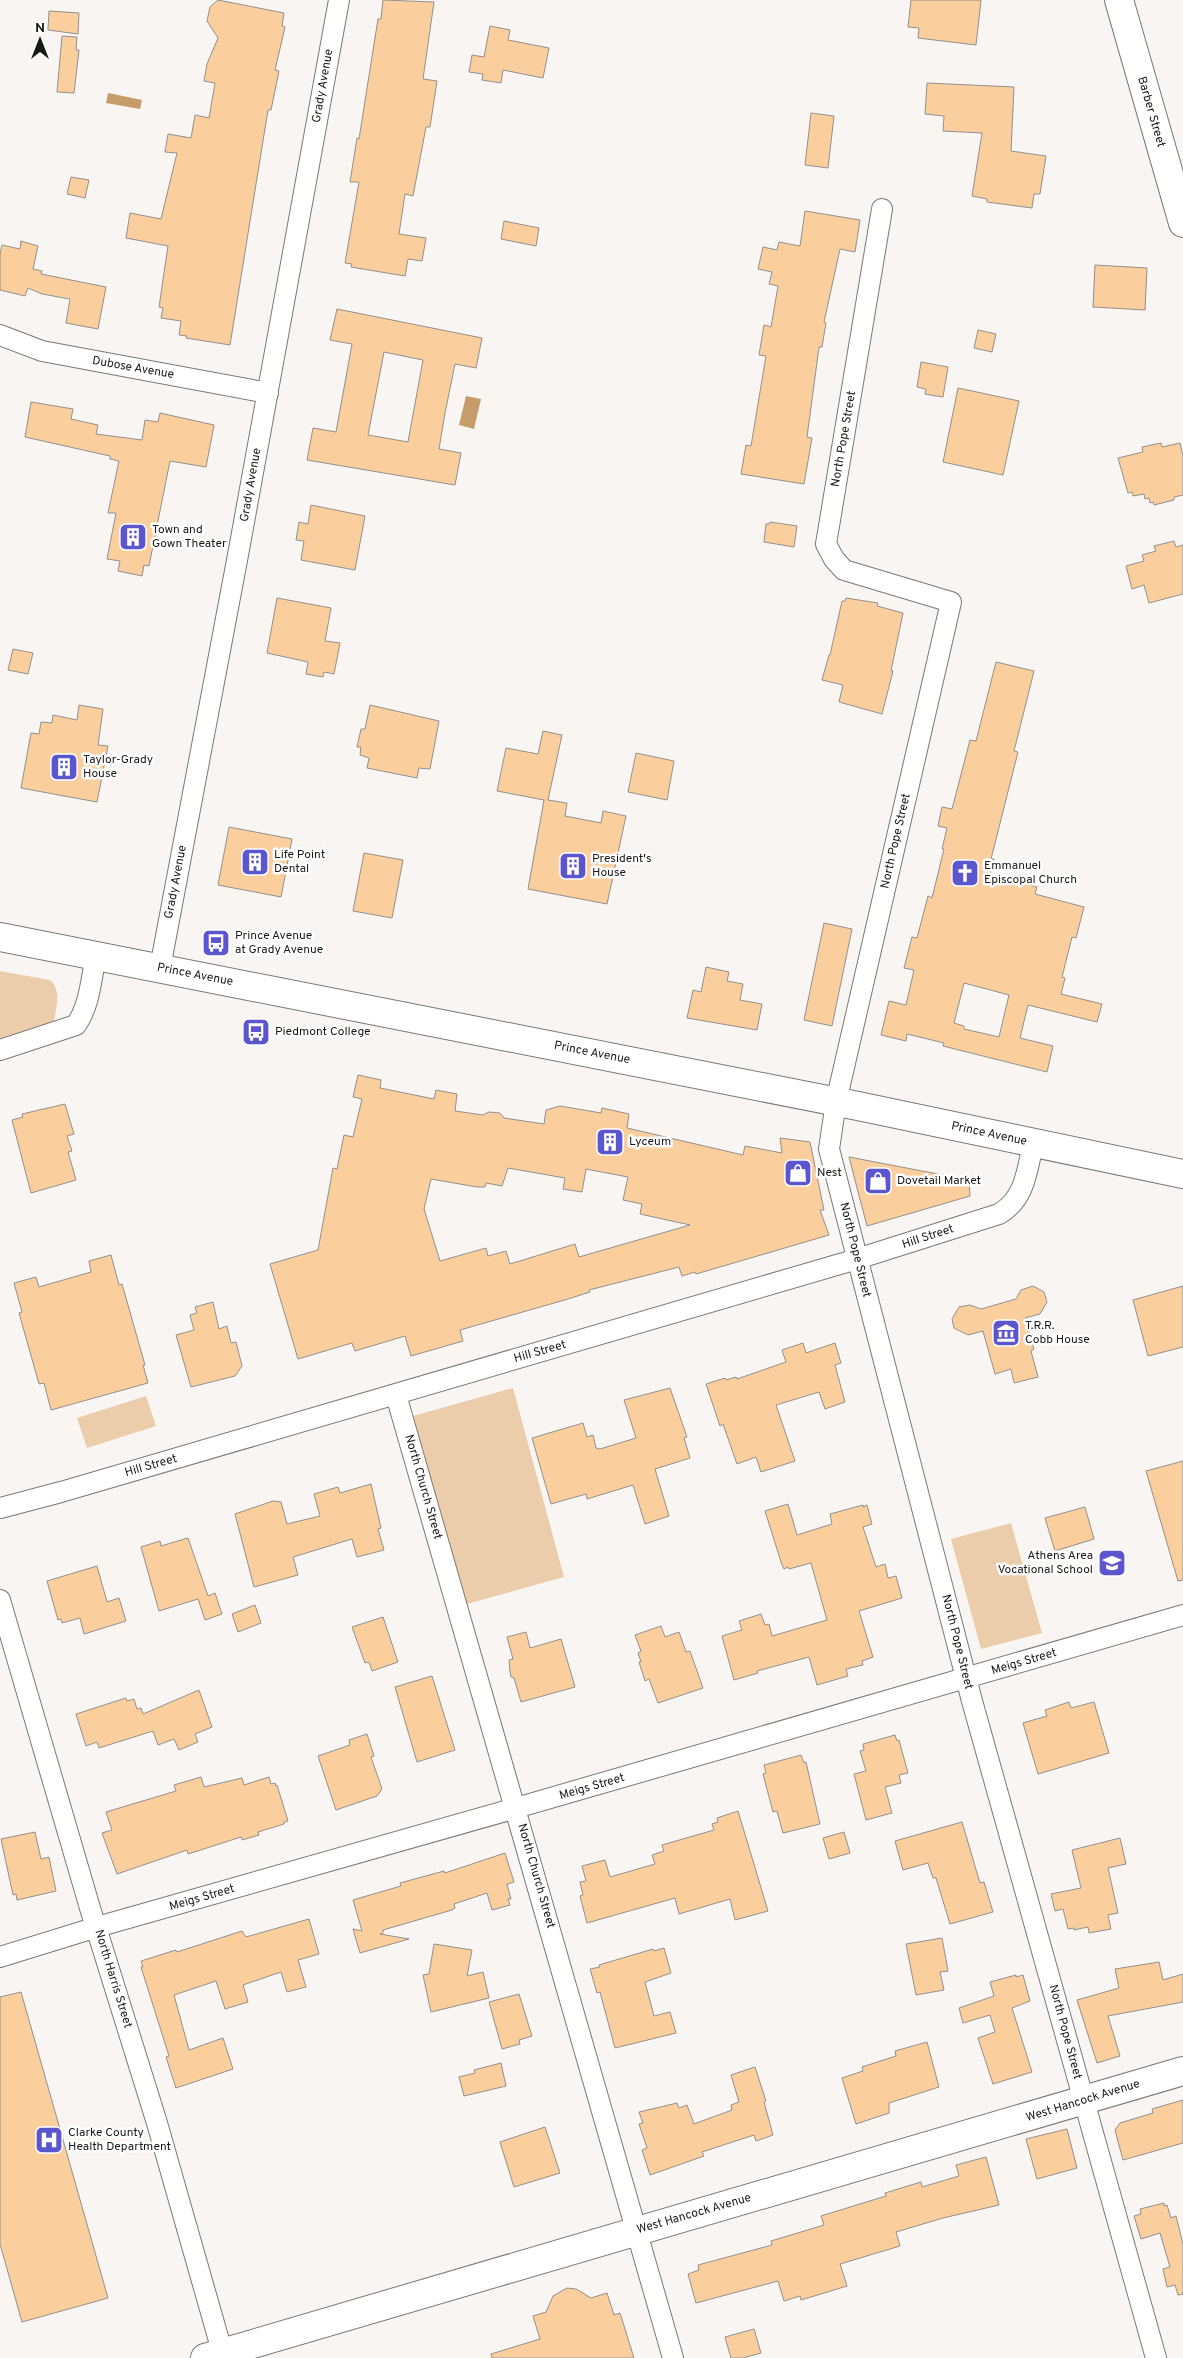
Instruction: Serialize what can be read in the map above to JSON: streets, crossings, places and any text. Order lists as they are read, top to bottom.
{
  "streets": {
    "street": [
      "Grady Avenue",
      "Barber Street",
      "Dubose Avenue",
      "North Pope Street",
      "Prince Avenue",
      "Hill Street",
      "North Church Street",
      "Meigs Street",
      "North Harris Street",
      "West Hancock Avenue"
    ]
  },
  "crossings": [
    ["Grady Avenue", "Dubose Avenue"],
    ["Grady Avenue", "Prince Avenue"],
    ["North Pope Street", "Prince Avenue"],
    ["North Pope Street", "Hill Street"],
    ["North Pope Street", "Meigs Street"],
    ["North Pope Street", "West Hancock Avenue"],
    ["Prince Avenue", "Hill Street"],
    ["Hill Street", "North Church Street"],
    ["North Church Street", "Meigs Street"],
    ["North Church Street", "West Hancock Avenue"],
    ["Meigs Street", "North Harris Street"],
    ["North Harris Street", "West Hancock Avenue"]
  ],
  "places": {
    "building": [
      "Town and Gown Theater",
      "Taylor-Grady House",
      "Life Point Dental",
      "President's House",
      "Lyceum"
    ],
    "church": ["Emmanuel Episcopal Church"],
    "bus stop": ["Prince Avenue at Grady Avenue", "Piedmont College"],
    "shop": ["Nest", "Dovetail Market"],
    "museum": ["T.R.R. Cobb House"],
    "school or university": ["Athens Area Vocational School"],
    "hospital": ["Clarke County Health Department"]
  },
  "north": "top"
}
